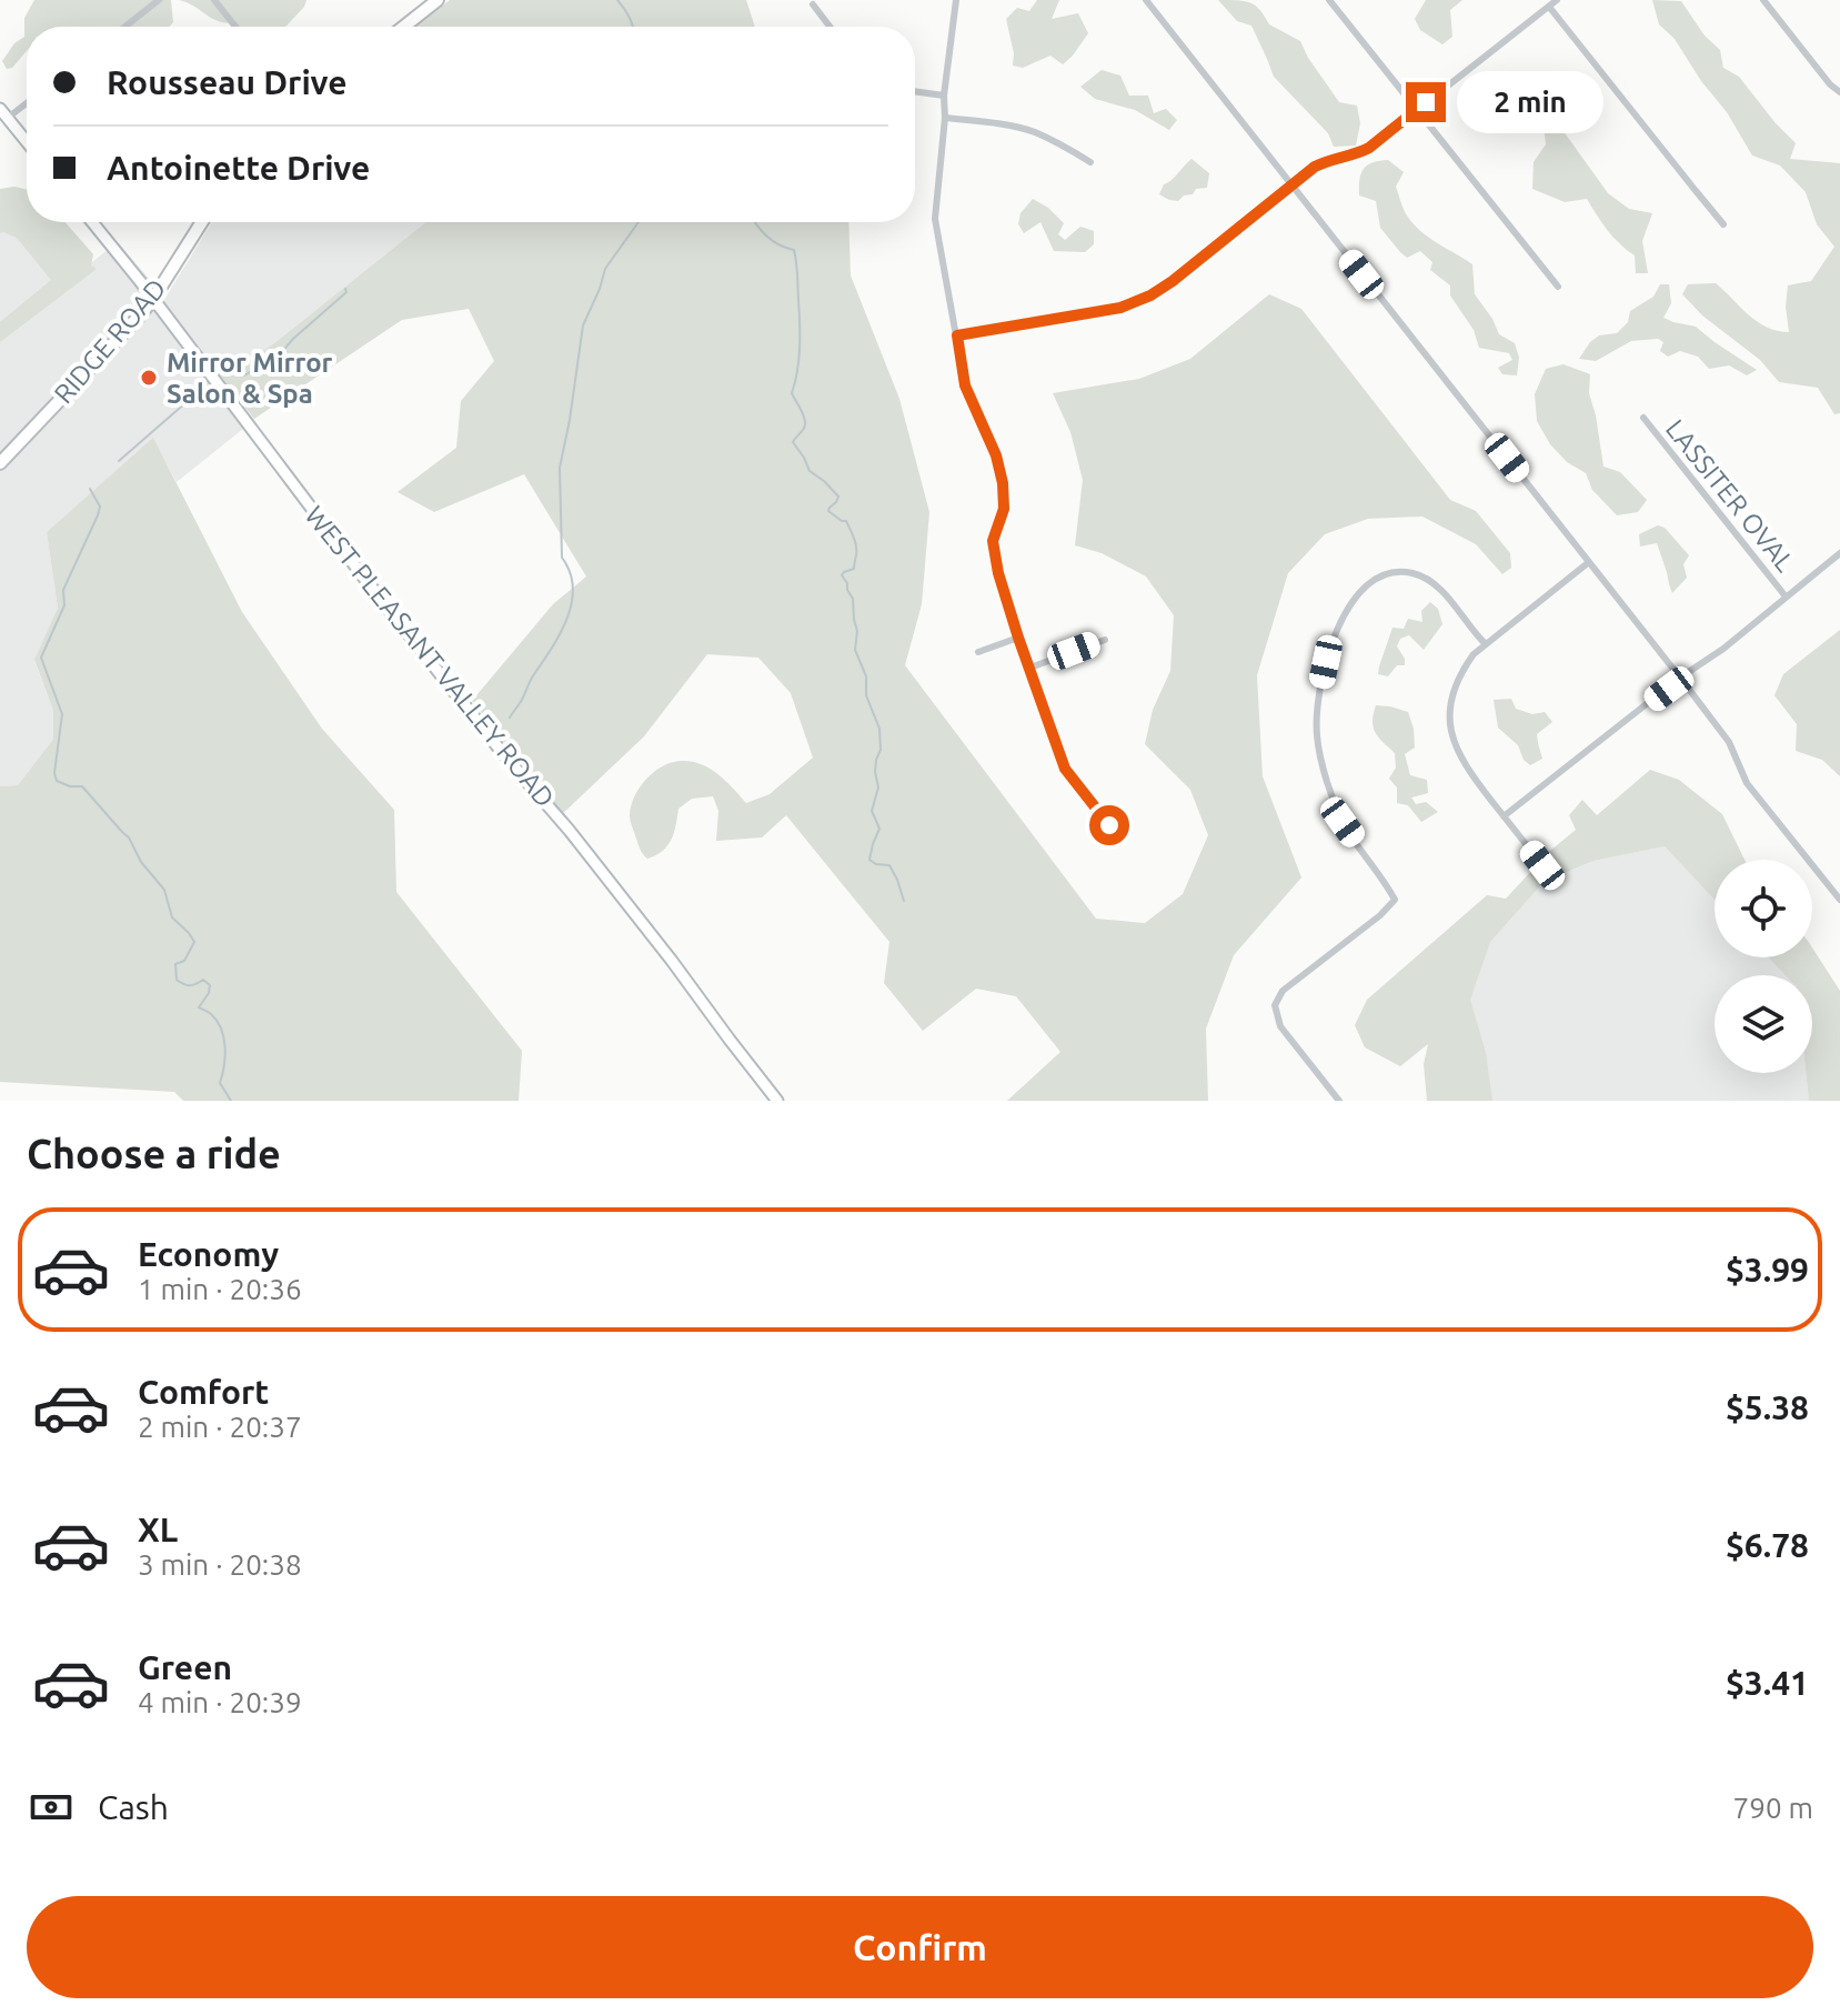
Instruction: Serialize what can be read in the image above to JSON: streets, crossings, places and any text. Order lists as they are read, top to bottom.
{
  "streets": {
    "main road": ["RIDGE ROAD", "WEST PLEASANT VALLEY ROAD"],
    "street": ["LASSITER OVAL"]
  },
  "crossings": [
    ["RIDGE ROAD", "WEST PLEASANT VALLEY ROAD"]
  ],
  "places": ["Mirror Mirror Salon & Spa"],
  "page": {
    "banner": ["Rousseau Drive", "Antoinette Drive"],
    "bubble": "2 min",
    "heading": "Choose a ride",
    "list": [
      {
        "name": "Economy",
        "note": "1 min · 20:36",
        "value": "$3.99"
      },
      {
        "name": "Comfort",
        "note": "2 min · 20:37",
        "value": "$5.38"
      },
      {
        "name": "XL",
        "note": "3 min · 20:38",
        "value": "$6.78"
      },
      {
        "name": "Green",
        "note": "4 min · 20:39",
        "value": "$3.41"
      }
    ],
    "pay": ["Cash", "790 m"],
    "buttons": "Confirm"
  }
}
